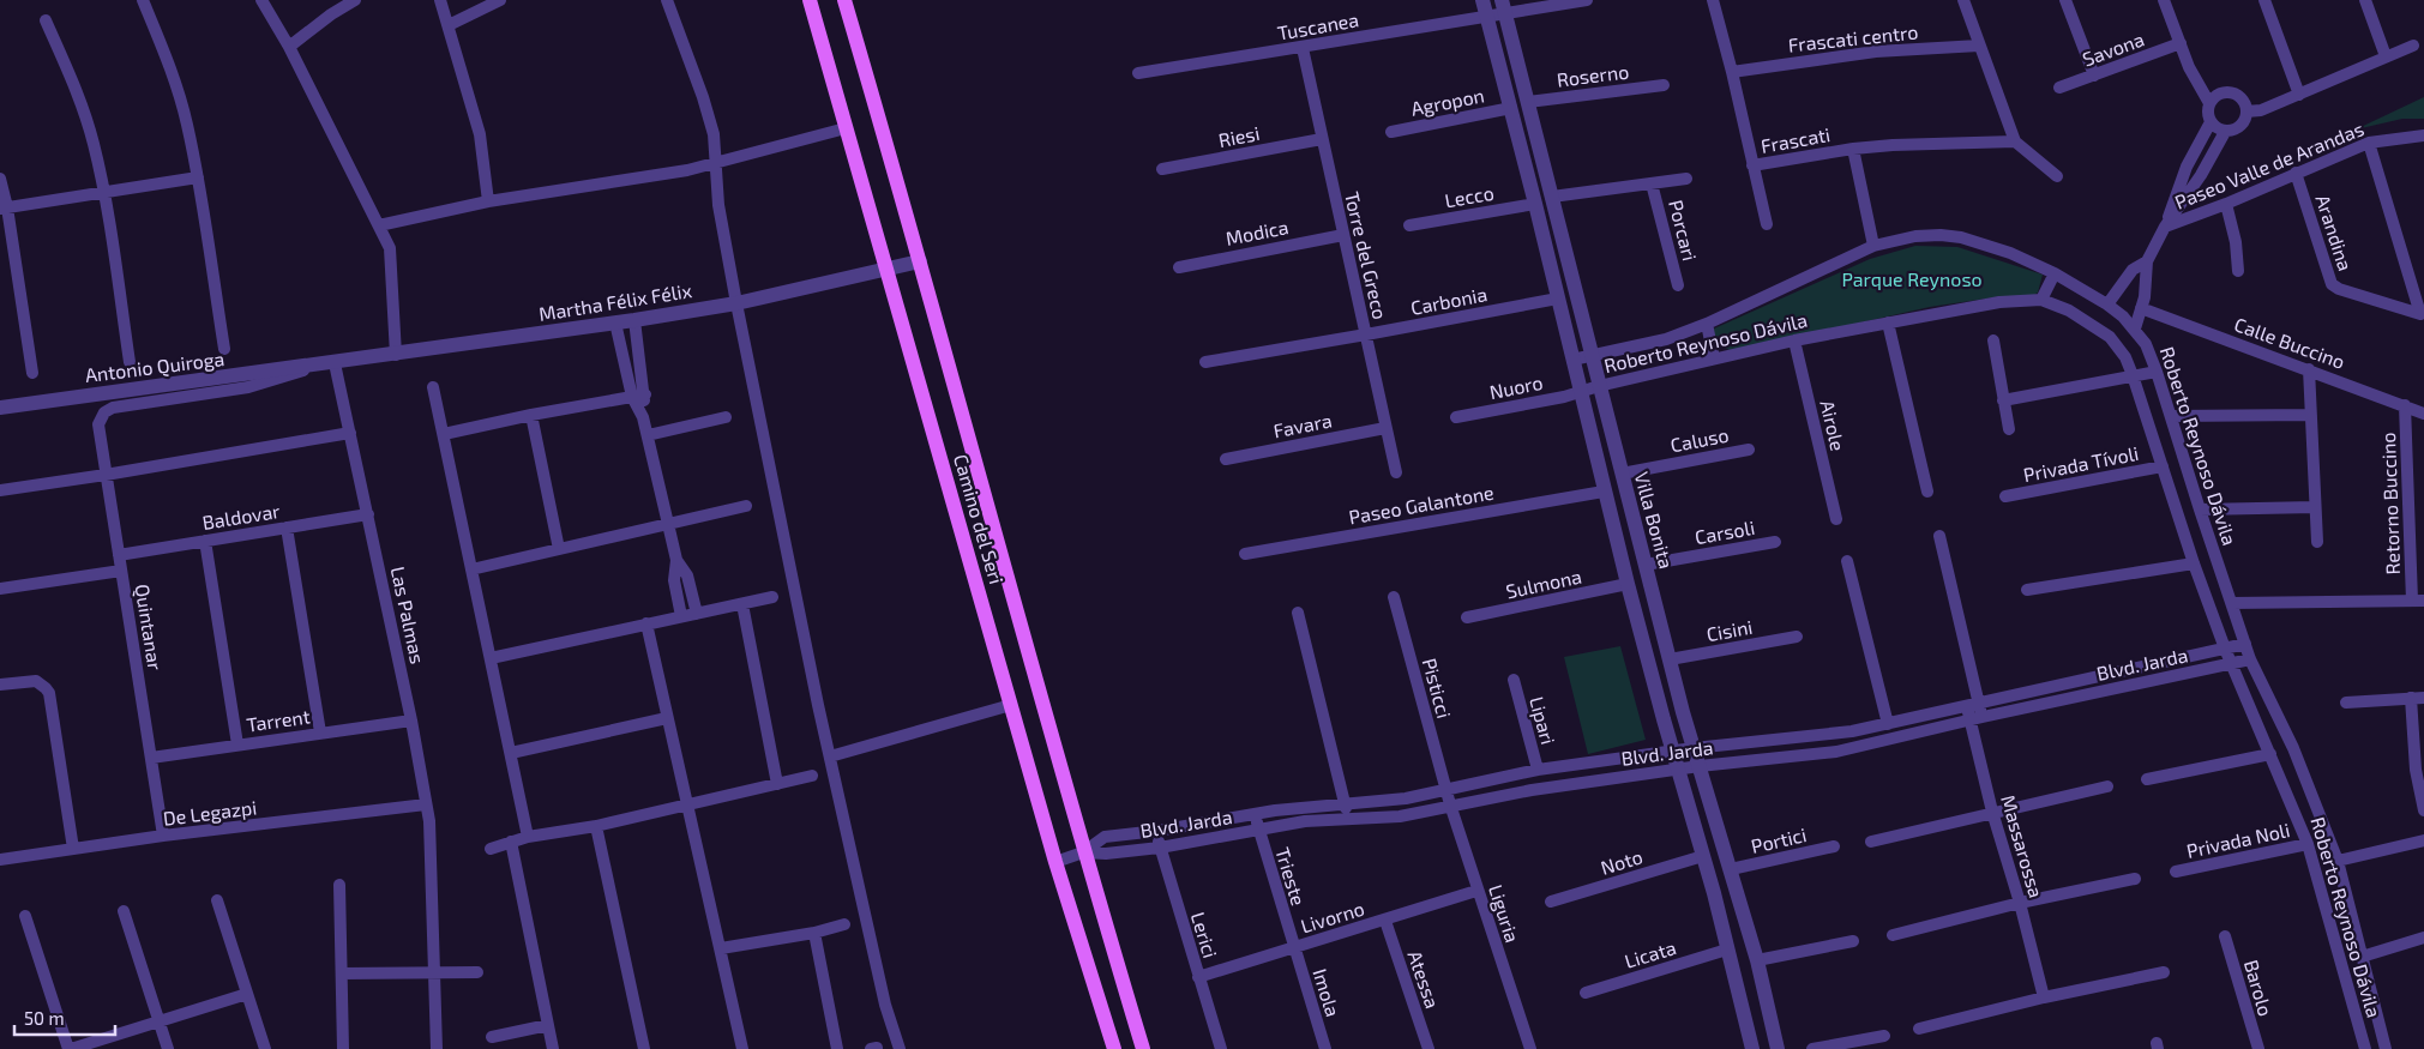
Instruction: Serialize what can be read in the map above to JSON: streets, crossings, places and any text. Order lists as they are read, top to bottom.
{
  "streets": {
    "main road": ["Camino del Seri"],
    "street": [
      "Tuscanea",
      "Frascati centro",
      "Savona",
      "Roserno",
      "Agropon",
      "Riesi",
      "Frascati",
      "Paseo Valle de Arandas",
      "Lecco",
      "Porcari",
      "Modica",
      "Arandina",
      "Torre del Greco",
      "Carbonia",
      "Martha Félix Félix",
      "Roberto Reynoso Dávila",
      "Calle Buccino",
      "Antonio Quiroga",
      "Nuoro",
      "Favara",
      "Airole",
      "Caluso",
      "Privada Tívoli",
      "Retorno Buccino",
      "Paseo Galantone",
      "Baldovar",
      "Villa Bonita",
      "Carsoli",
      "Sulmona",
      "Las Palmas",
      "Quintanar",
      "Cisini",
      "Blvd. Jarda",
      "Pisticci",
      "Tarrent",
      "Lipari",
      "De Legazpi",
      "Portici",
      "Privada Noli",
      "Massarossa",
      "Noto",
      "Trieste",
      "Liguria",
      "Livorno",
      "Lerici",
      "Licata",
      "Atessa",
      "Barolo",
      "Imola"
    ]
  },
  "crossings": [
    ["Tuscanea", "Torre del Greco"],
    ["Tuscanea", "Villa Bonita"],
    ["Frascati centro", "Frascati"],
    ["Roserno", "Villa Bonita"],
    ["Agropon", "Villa Bonita"],
    ["Riesi", "Torre del Greco"],
    ["Paseo Valle de Arandas", "Arandina"],
    ["Lecco", "Villa Bonita"],
    ["Modica", "Torre del Greco"],
    ["Torre del Greco", "Carbonia"],
    ["Torre del Greco", "Favara"],
    ["Carbonia", "Villa Bonita"],
    ["Martha Félix Félix", "Antonio Quiroga"],
    ["Martha Félix Félix", "Camino del Seri"],
    ["Martha Félix Félix", "Las Palmas"],
    ["Martha Félix Félix", "Quintanar"],
    ["Roberto Reynoso Dávila", "Nuoro"],
    ["Roberto Reynoso Dávila", "Airole"],
    ["Roberto Reynoso Dávila", "Privada Tívoli"],
    ["Roberto Reynoso Dávila", "Retorno Buccino"],
    ["Roberto Reynoso Dávila", "Villa Bonita"],
    ["Roberto Reynoso Dávila", "Blvd. Jarda"],
    ["Roberto Reynoso Dávila", "Privada Noli"],
    ["Calle Buccino", "Retorno Buccino"],
    ["Antonio Quiroga", "Quintanar"],
    ["Nuoro", "Villa Bonita"],
    ["Caluso", "Villa Bonita"],
    ["Paseo Galantone", "Villa Bonita"],
    ["Baldovar", "Las Palmas"],
    ["Baldovar", "Quintanar"],
    ["Camino del Seri", "Blvd. Jarda"],
    ["Villa Bonita", "Carsoli"],
    ["Villa Bonita", "Sulmona"],
    ["Villa Bonita", "Cisini"],
    ["Villa Bonita", "Blvd. Jarda"],
    ["Villa Bonita", "Portici"],
    ["Villa Bonita", "Noto"],
    ["Villa Bonita", "Licata"],
    ["Las Palmas", "Tarrent"],
    ["Las Palmas", "De Legazpi"],
    ["Quintanar", "Tarrent"],
    ["Quintanar", "De Legazpi"],
    ["Blvd. Jarda", "Pisticci"],
    ["Blvd. Jarda", "Lipari"],
    ["Blvd. Jarda", "Massarossa"],
    ["Blvd. Jarda", "Trieste"],
    ["Blvd. Jarda", "Liguria"],
    ["Blvd. Jarda", "Lerici"],
    ["Pisticci", "Liguria"],
    ["Trieste", "Livorno"],
    ["Trieste", "Imola"],
    ["Liguria", "Livorno"],
    ["Livorno", "Lerici"],
    ["Livorno", "Atessa"],
    ["Livorno", "Imola"]
  ],
  "parks": ["Parque Reynoso"],
  "scale_bar": "50 m"
}
